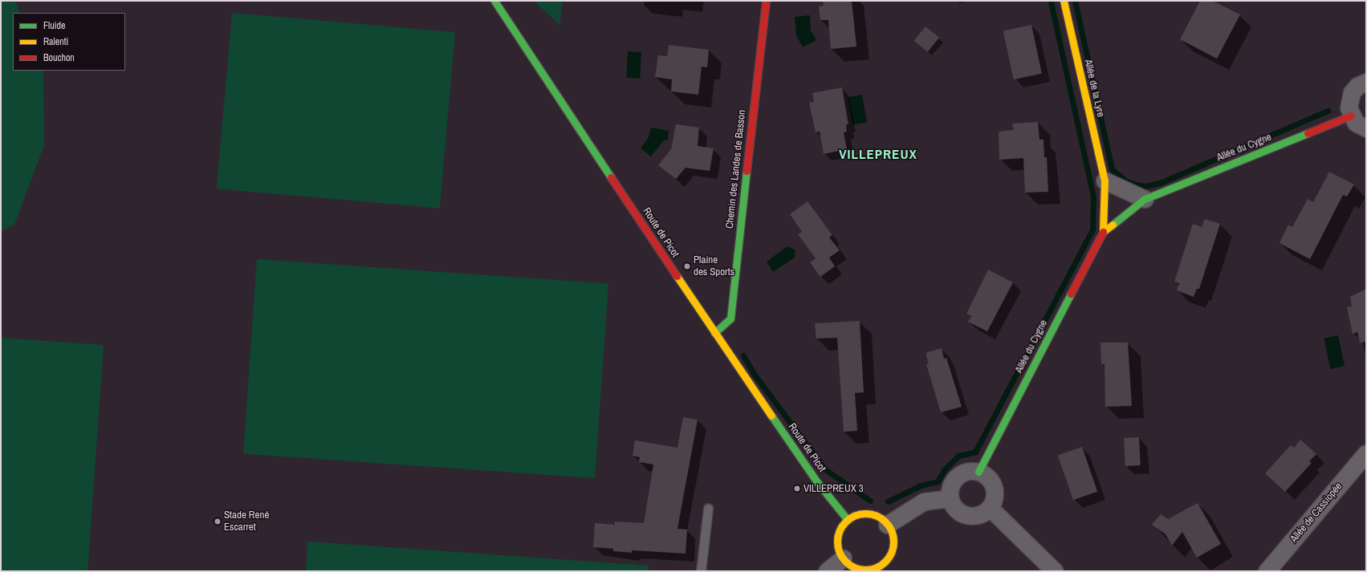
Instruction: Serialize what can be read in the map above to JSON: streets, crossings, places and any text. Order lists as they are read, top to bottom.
{
  "streets": {
    "street": [
      "Allée de la Lyre",
      "Allée du Cygne",
      "Chemin des Landes de Basson",
      "Route de Picot",
      "Allée de Cassiopée"
    ]
  },
  "crossings": [
    ["Allée de la Lyre", "Allée du Cygne"],
    ["Chemin des Landes de Basson", "Route de Picot"]
  ],
  "districts": ["VILLEPREUX"],
  "places": ["Plaine des Sports", "VILLEPREUX 3", "Stade René Escarret"],
  "legend": ["Fluide", "Ralenti", "Bouchon"]
}
